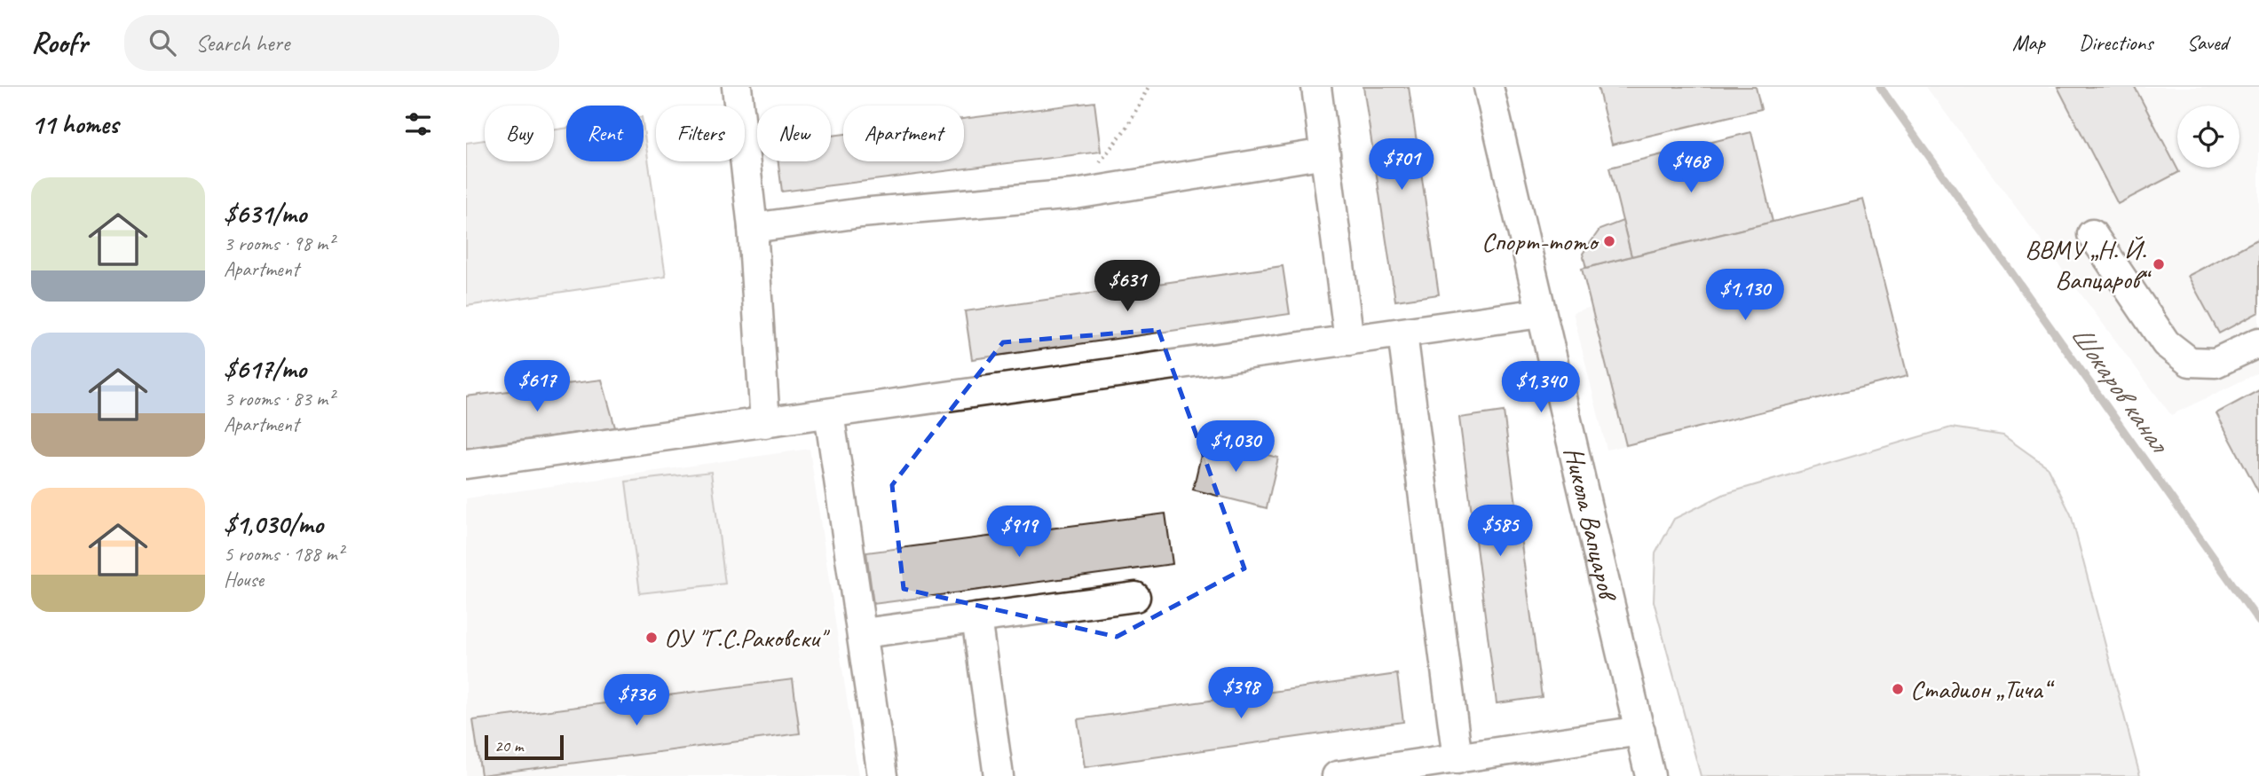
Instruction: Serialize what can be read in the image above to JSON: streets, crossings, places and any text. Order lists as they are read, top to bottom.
{
  "streets": {
    "street": ["Никола Вапцаров"]
  },
  "water": ["Шокаров канал"],
  "places": [
    "Спорт-тото",
    "ВВМУ „Н. Й. Вапцаров“",
    "ОУ \"Г.С.Раковски\"",
    "Стадион „Тича“"
  ],
  "scale_bar": "20 m",
  "page": {
    "header": "Roofr",
    "search": "Search here",
    "nav": ["Map", "Directions", "Saved"],
    "heading": "11 homes",
    "chip": [
      "Buy",
      "Rent",
      "Filters",
      "New",
      "Apartment"
    ],
    "price": [
      "$701",
      "$468",
      "$631",
      "$1,130",
      "$617",
      "$1,340",
      "$1,030",
      "$585",
      "$919",
      "$398",
      "$736"
    ],
    "list": [
      {
        "name": "$631/mo",
        "note": "3 rooms · 98 m² · Apartment"
      },
      {
        "name": "$617/mo",
        "note": "3 rooms · 83 m² · Apartment"
      },
      {
        "name": "$1,030/mo",
        "note": "5 rooms · 188 m² · House"
      }
    ],
    "scale": "20 m"
  }
}
